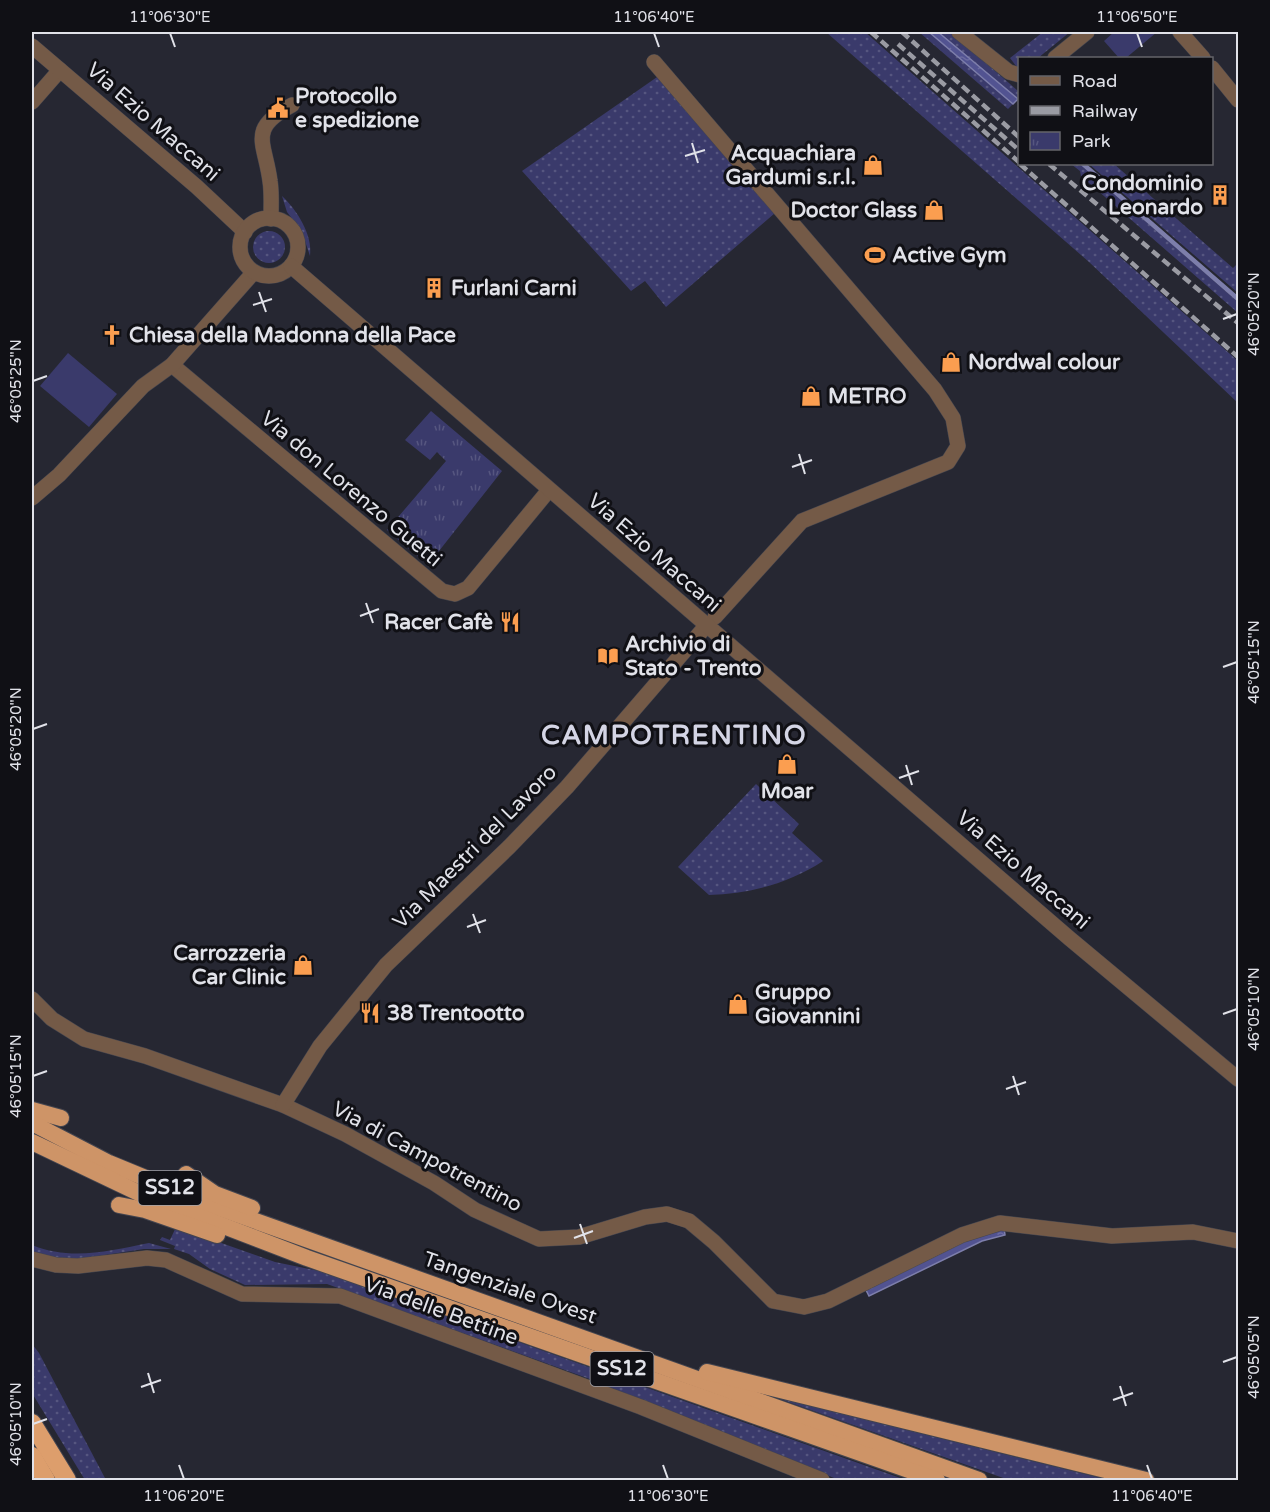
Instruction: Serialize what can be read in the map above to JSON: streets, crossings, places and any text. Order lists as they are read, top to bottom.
{
  "streets": {
    "highway": ["SS12", "Tangenziale Ovest"],
    "street": [
      "Via Ezio Maccani",
      "Via don Lorenzo Guetti",
      "Via Maestri del Lavoro",
      "Via di Campotrentino",
      "Via delle Bettine"
    ]
  },
  "crossings": [
    ["Via Ezio Maccani", "Via don Lorenzo Guetti"],
    ["Via Ezio Maccani", "Via Maestri del Lavoro"],
    ["Via Maestri del Lavoro", "Via di Campotrentino"]
  ],
  "districts": ["CAMPOTRENTINO"],
  "places": {
    "public building": ["Protocollo e spedizione"],
    "shop": [
      "Acquachiara Gardumi s.r.l.",
      "Doctor Glass",
      "Nordwal colour",
      "METRO",
      "Moar",
      "Carrozzeria Car Clinic",
      "Gruppo Giovannini"
    ],
    "building": ["Condominio Leonardo", "Furlani Carni"],
    "sports": ["Active Gym"],
    "church": ["Chiesa della Madonna della Pace"],
    "restaurant": ["Racer Cafè", "38 Trentootto"],
    "library": ["Archivio di Stato - Trento"]
  },
  "legend": ["Road", "Railway", "Park"],
  "coordinates": [
    "11°06'30\"E",
    "11°06'40\"E",
    "11°06'50\"E",
    "46°05'20\"N",
    "46°05'25\"N",
    "46°05'15\"N",
    "46°05'10\"N",
    "46°05'05\"N",
    "11°06'20\"E"
  ]
}
